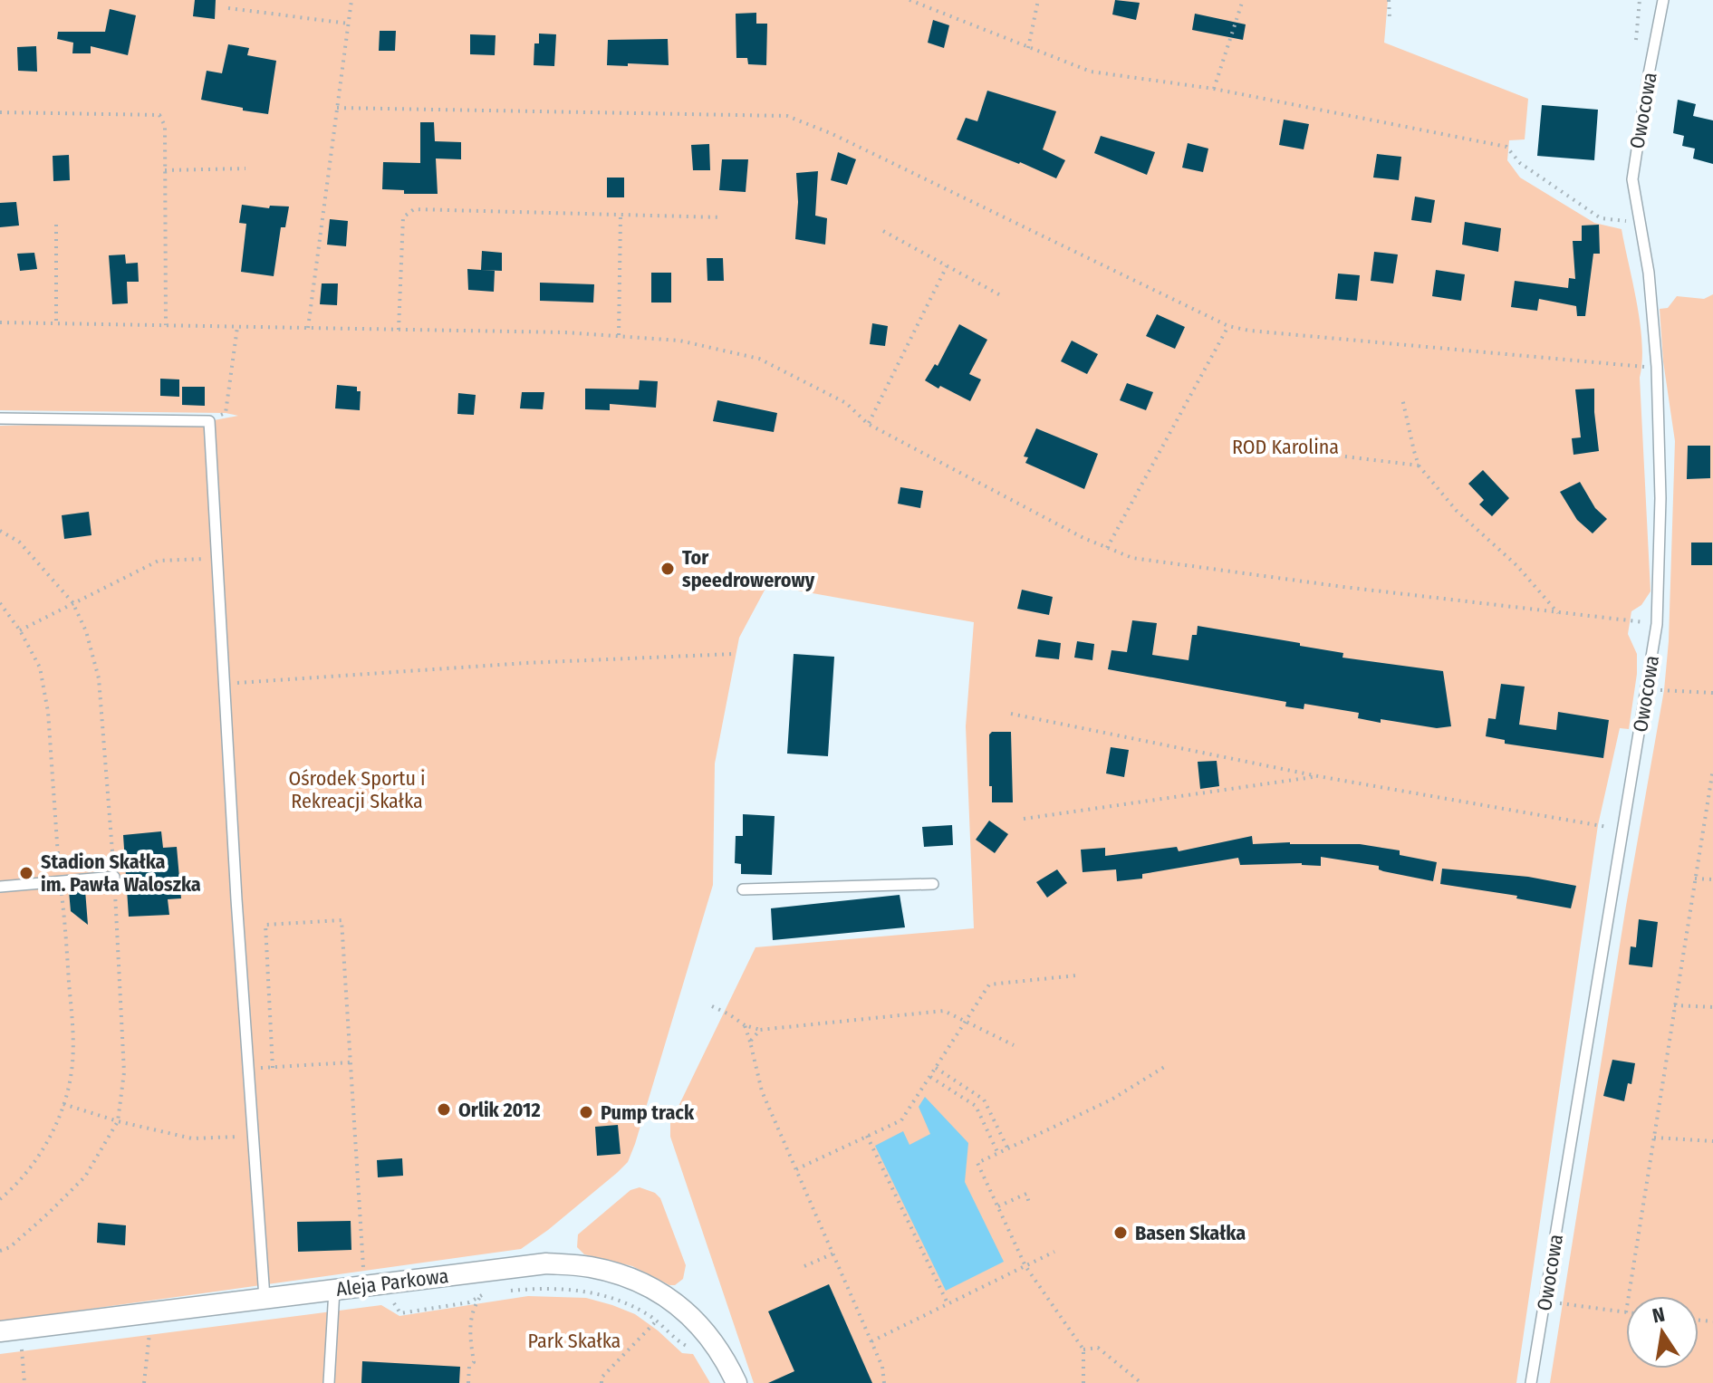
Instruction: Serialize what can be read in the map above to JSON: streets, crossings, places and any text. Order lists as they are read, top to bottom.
{
  "streets": {
    "street": ["Aleja Parkowa"],
    "lane": ["Owocowa"]
  },
  "parks": ["ROD Karolina", "Ośrodek Sportu i Rekreacji Skałka", "Park Skałka"],
  "places": [
    "Tor speedrowerowy",
    "Stadion Skałka im. Pawła Waloszka",
    "Orlik 2012",
    "Pump track",
    "Basen Skałka"
  ],
  "north": "top"
}
